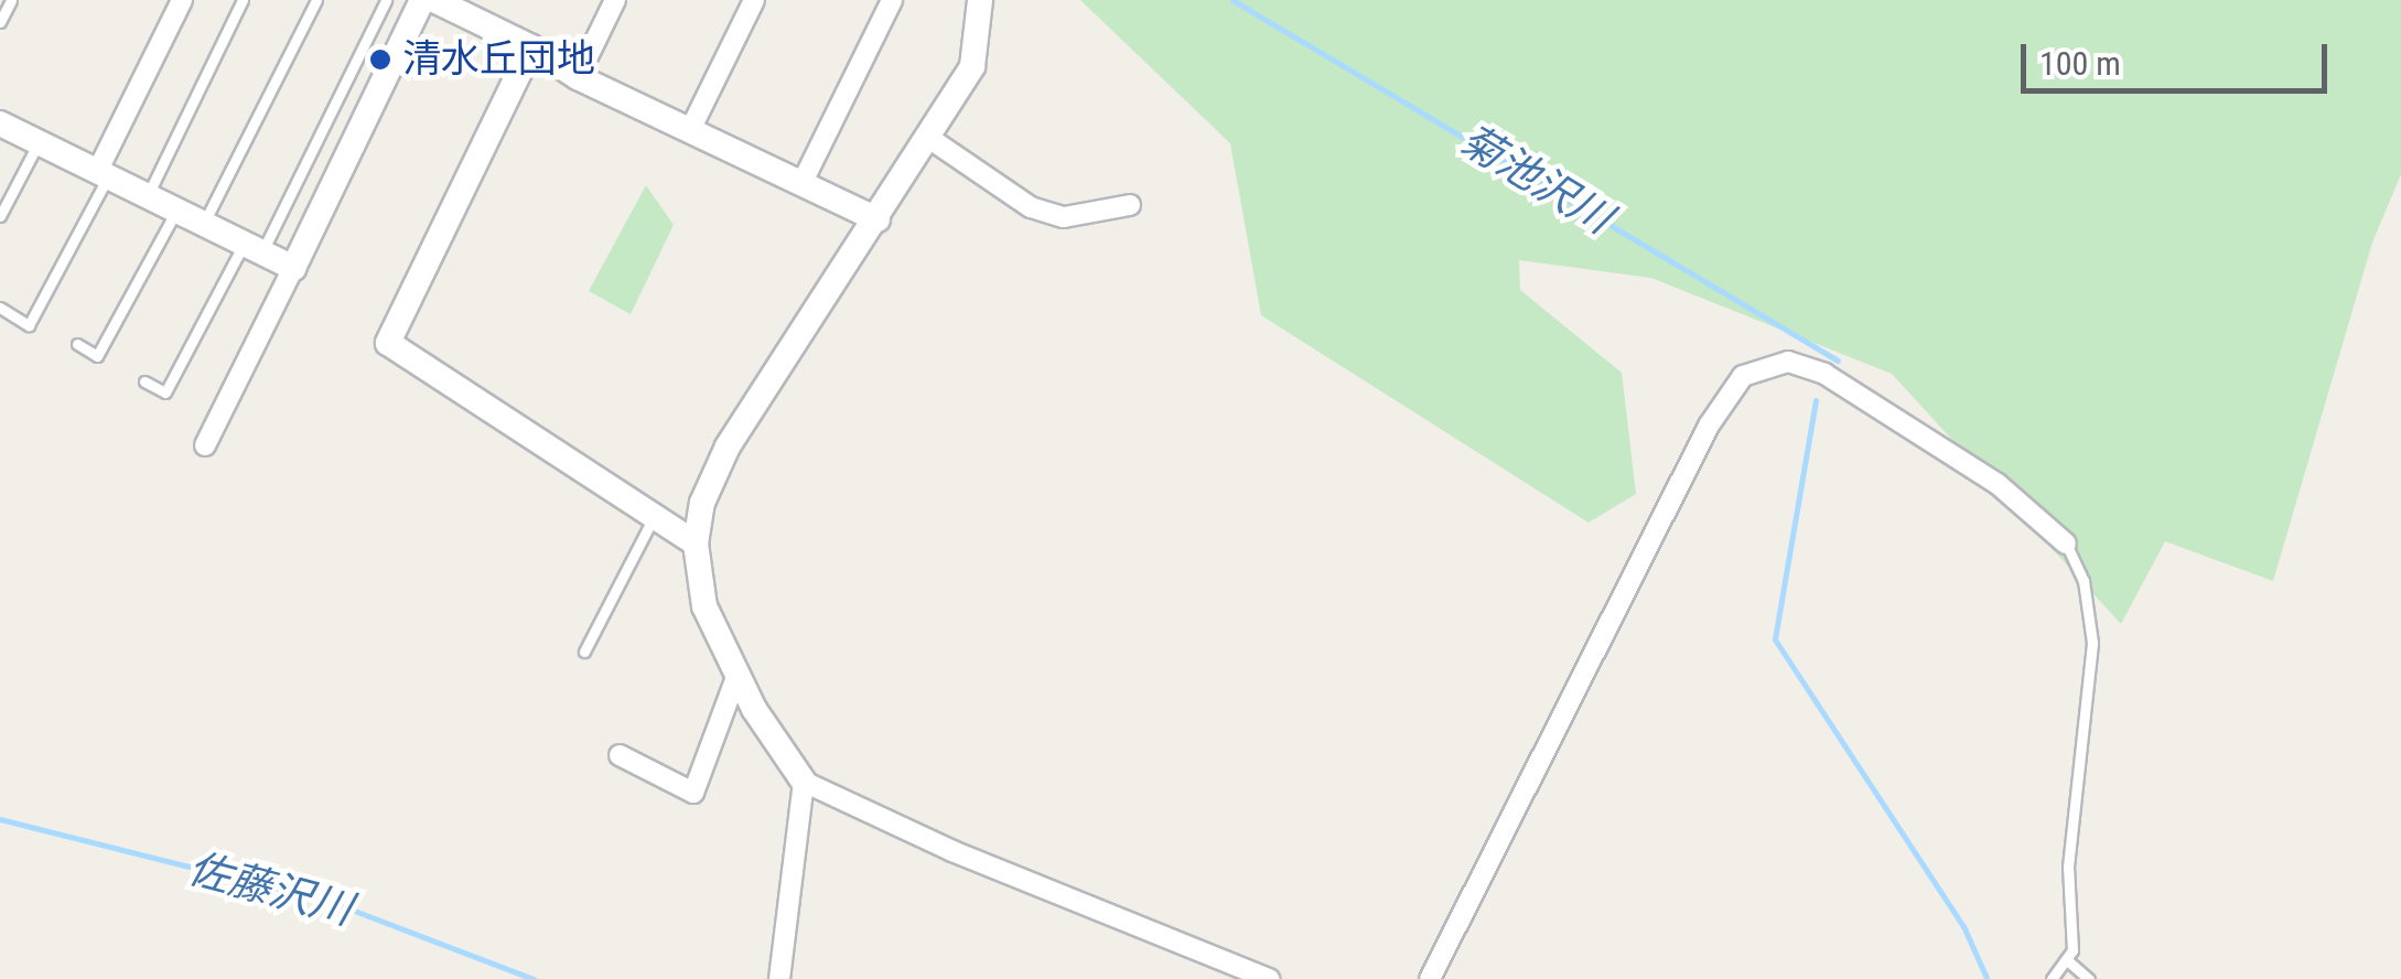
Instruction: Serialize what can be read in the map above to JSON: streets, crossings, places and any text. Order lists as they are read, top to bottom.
{
  "water": ["菊池沢川", "佐藤沢川"],
  "places": ["清水丘団地"],
  "scale_bar": "100 m"
}
